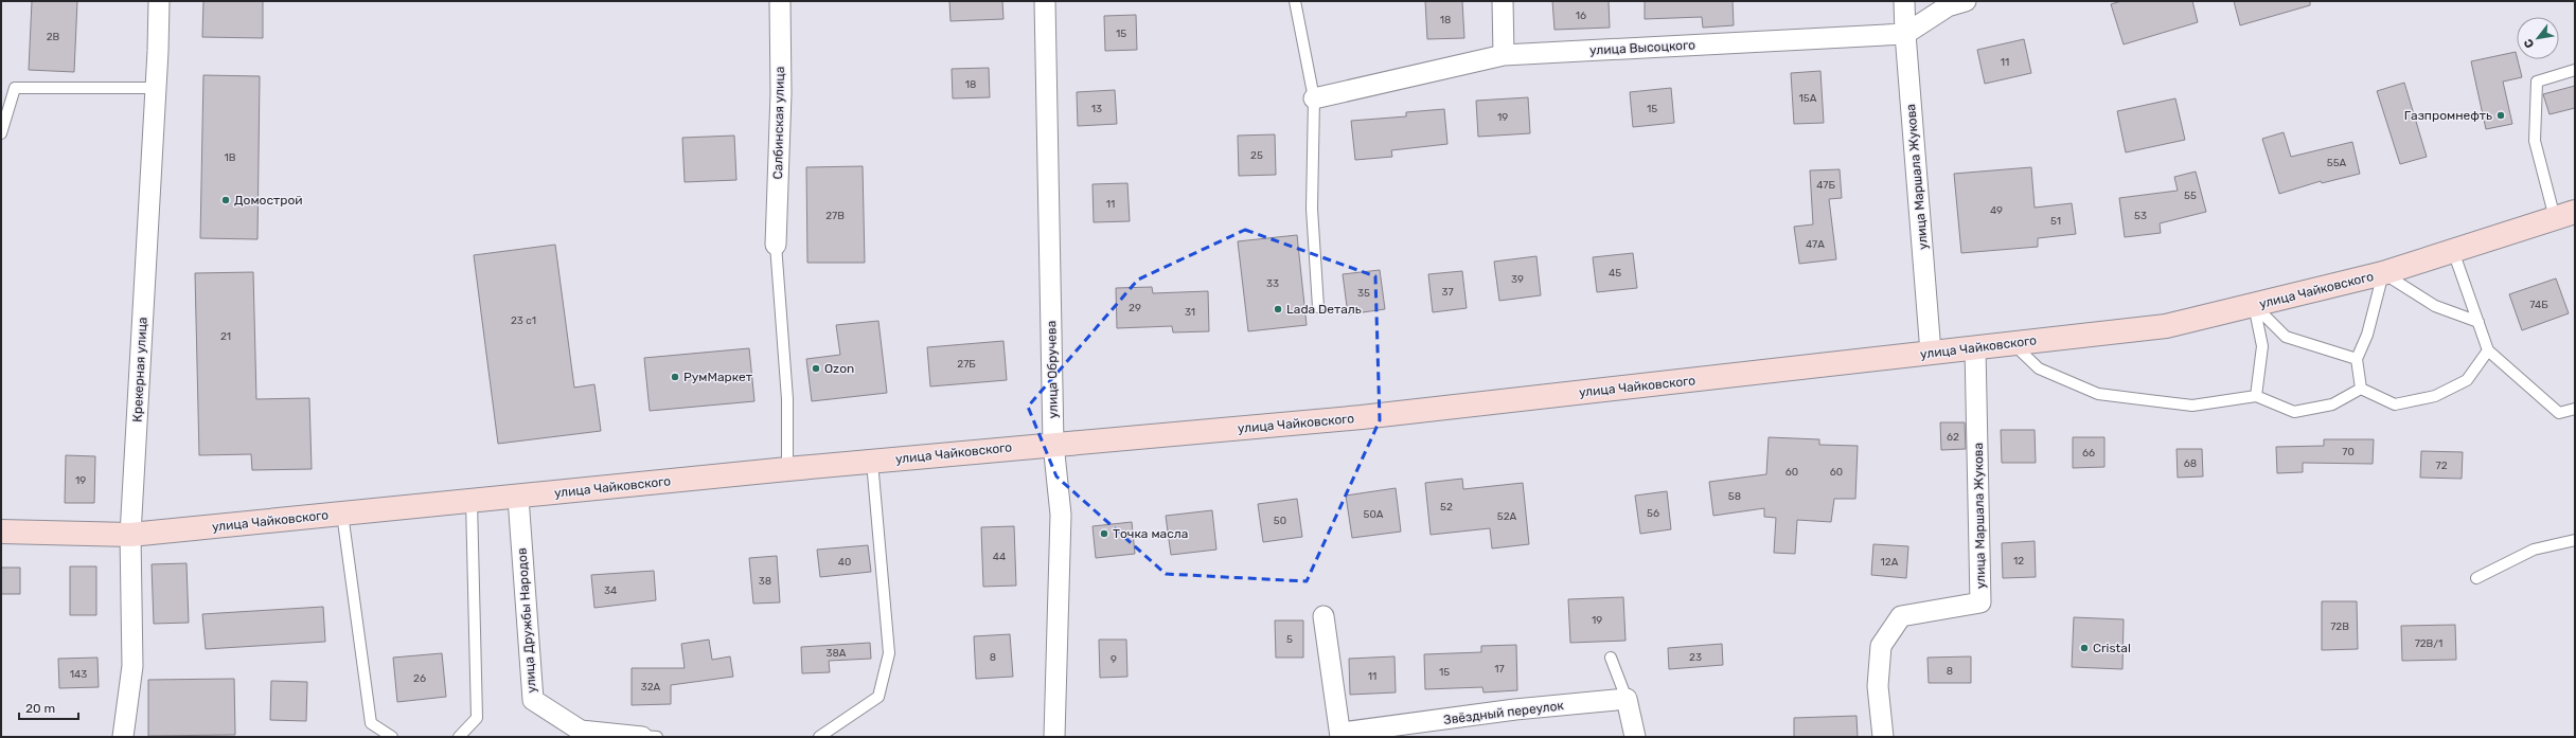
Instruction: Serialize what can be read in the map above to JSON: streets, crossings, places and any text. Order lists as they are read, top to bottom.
{
  "streets": {
    "main road": ["улица Чайковского"],
    "street": [
      "улица Высоцкого",
      "Салбинская улица",
      "улица Маршала Жукова",
      "Крекерная улица",
      "улица Обручева",
      "улица Дружбы Народов",
      "Звёздный переулок"
    ]
  },
  "crossings": [
    ["улица Высоцкого", "улица Маршала Жукова"],
    ["улица Маршала Жукова", "улица Чайковского"],
    ["улица Чайковского", "Крекерная улица"],
    ["улица Чайковского", "улица Обручева"],
    ["улица Чайковского", "улица Дружбы Народов"]
  ],
  "places": [
    "Газпромнефть",
    "Домострой",
    "Lada Dеталь",
    "Ozon",
    "РумМаркет",
    "Точка масла",
    "Cristal"
  ],
  "house_numbers": [
    "16",
    "18",
    "15",
    "2В",
    "11",
    "18",
    "15А",
    "13",
    "15",
    "19",
    "25",
    "1В",
    "55А",
    "47Б",
    "55",
    "11",
    "49",
    "27В",
    "53",
    "51",
    "47А",
    "45",
    "39",
    "33",
    "37",
    "35",
    "74Б",
    "29",
    "31",
    "23 с1",
    "21",
    "27Б",
    "62",
    "70",
    "66",
    "68",
    "72",
    "60",
    "60",
    "19",
    "58",
    "52",
    "56",
    "50А",
    "52А",
    "50",
    "44",
    "12",
    "40",
    "12А",
    "38",
    "34",
    "19",
    "72В",
    "5",
    "72В/1",
    "38А",
    "8",
    "23",
    "9",
    "17",
    "8",
    "15",
    "143",
    "11",
    "26",
    "32А"
  ],
  "scale_bar": "20 m",
  "north": "bottom left"
}
